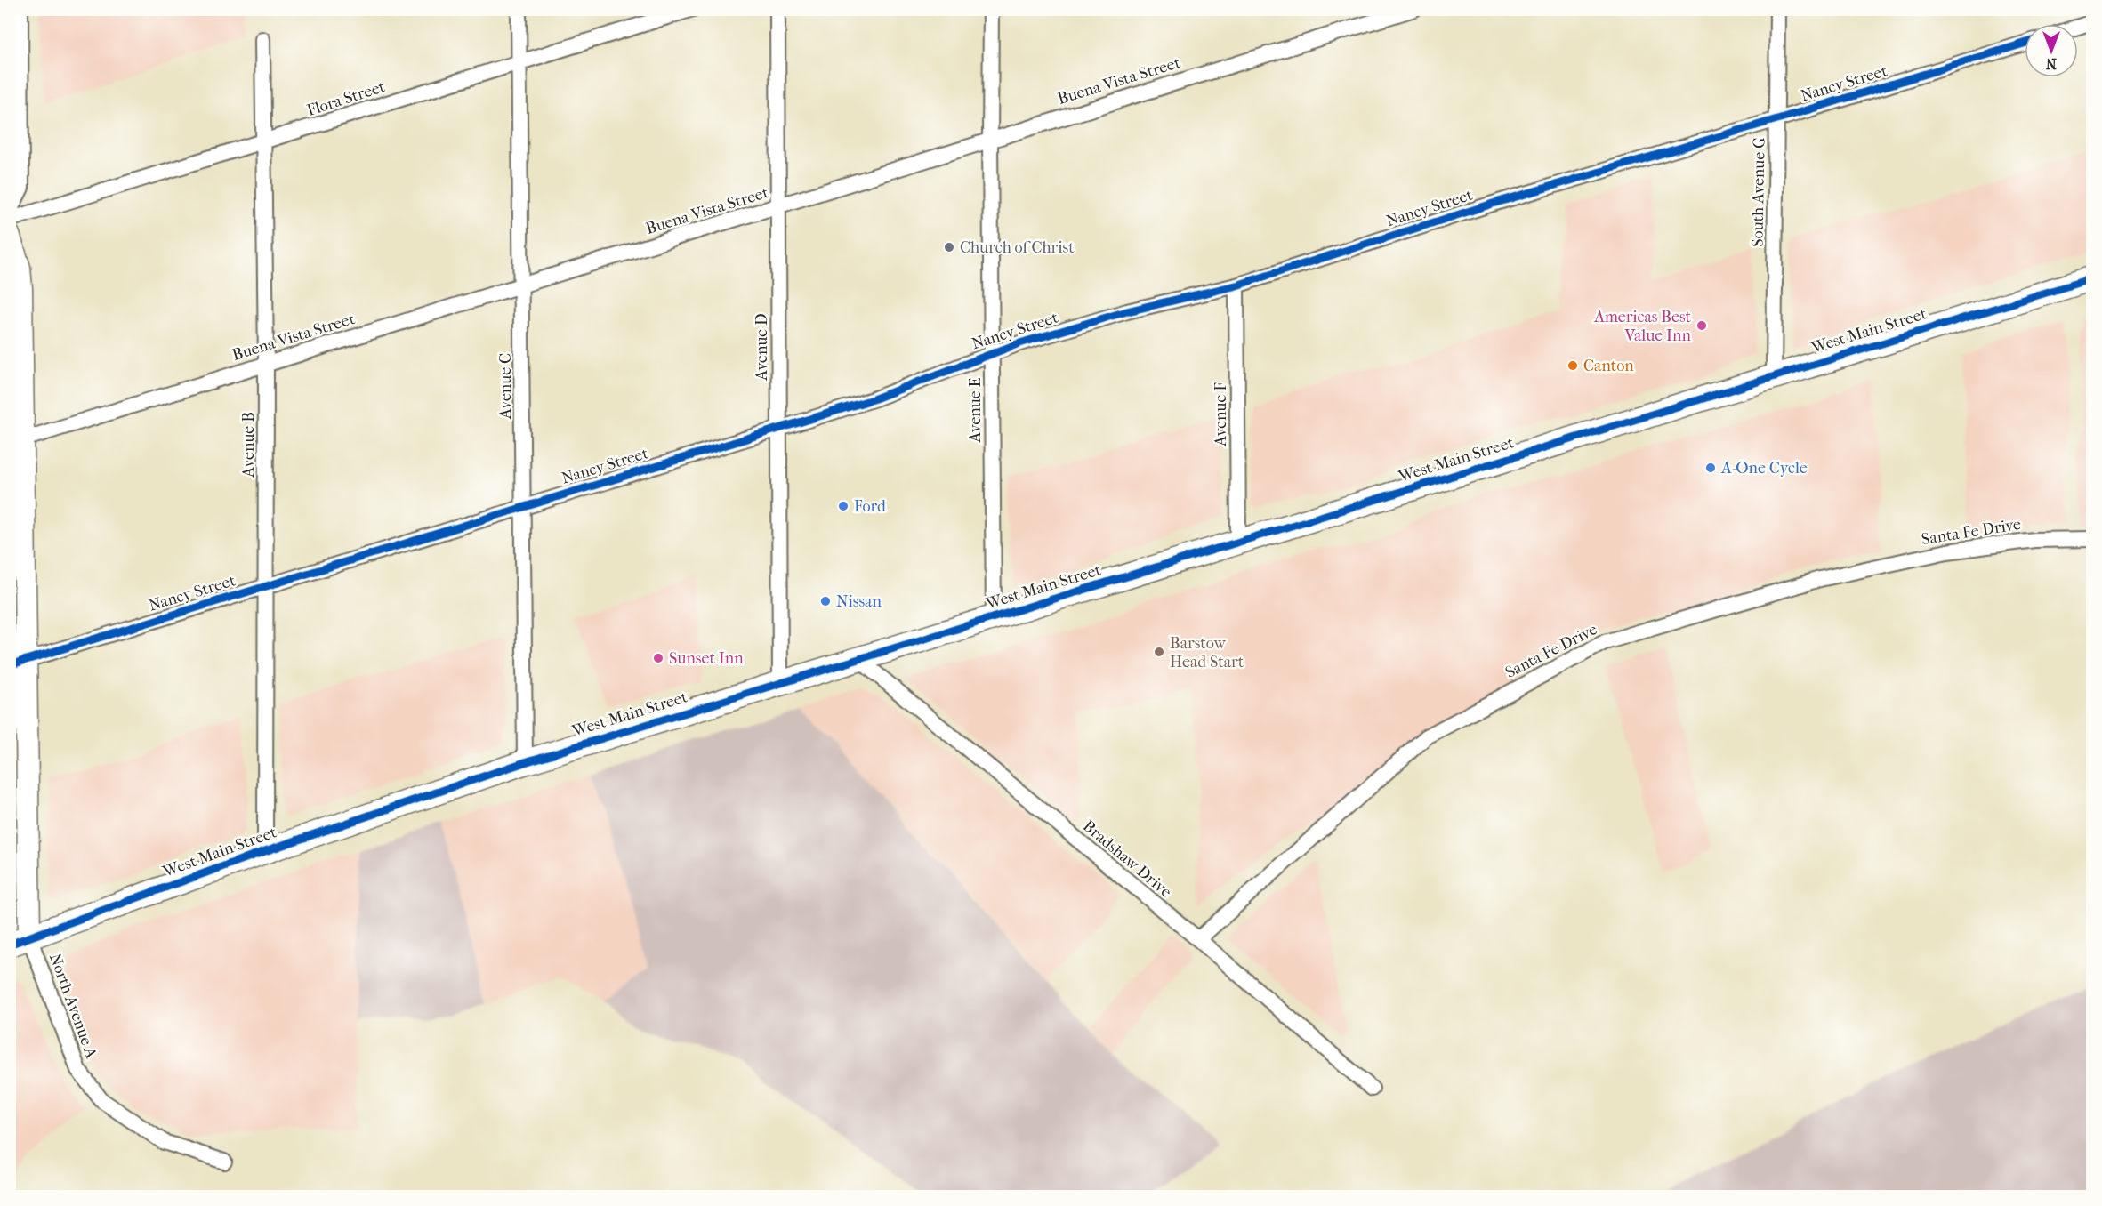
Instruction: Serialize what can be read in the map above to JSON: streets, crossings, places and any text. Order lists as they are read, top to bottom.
{
  "streets": {
    "main road": ["West Main Street"],
    "street": [
      "Buena Vista Street",
      "Nancy Street",
      "Flora Street",
      "South Avenue G",
      "Avenue D",
      "Avenue C",
      "Avenue E",
      "Avenue F",
      "Avenue B",
      "Santa Fe Drive",
      "Bradshaw Drive",
      "North Avenue A"
    ]
  },
  "crossings": [
    ["Buena Vista Street", "Avenue D"],
    ["Buena Vista Street", "Avenue C"],
    ["Buena Vista Street", "Avenue E"],
    ["Buena Vista Street", "Avenue B"],
    ["Nancy Street", "South Avenue G"],
    ["Nancy Street", "Avenue D"],
    ["Nancy Street", "Avenue C"],
    ["Nancy Street", "Avenue E"],
    ["Nancy Street", "Avenue F"],
    ["Nancy Street", "Avenue B"],
    ["Flora Street", "Avenue C"],
    ["Flora Street", "Avenue B"],
    ["South Avenue G", "West Main Street"],
    ["West Main Street", "Avenue D"],
    ["West Main Street", "Avenue C"],
    ["West Main Street", "Avenue E"],
    ["West Main Street", "Avenue F"],
    ["West Main Street", "Avenue B"],
    ["West Main Street", "Bradshaw Drive"],
    ["West Main Street", "North Avenue A"],
    ["Santa Fe Drive", "Bradshaw Drive"]
  ],
  "places": [
    "Church of Christ",
    "Americas Best Value Inn",
    "Canton",
    "A-One Cycle",
    "Ford",
    "Nissan",
    "Barstow Head Start",
    "Sunset Inn"
  ],
  "north": "bottom"
}
